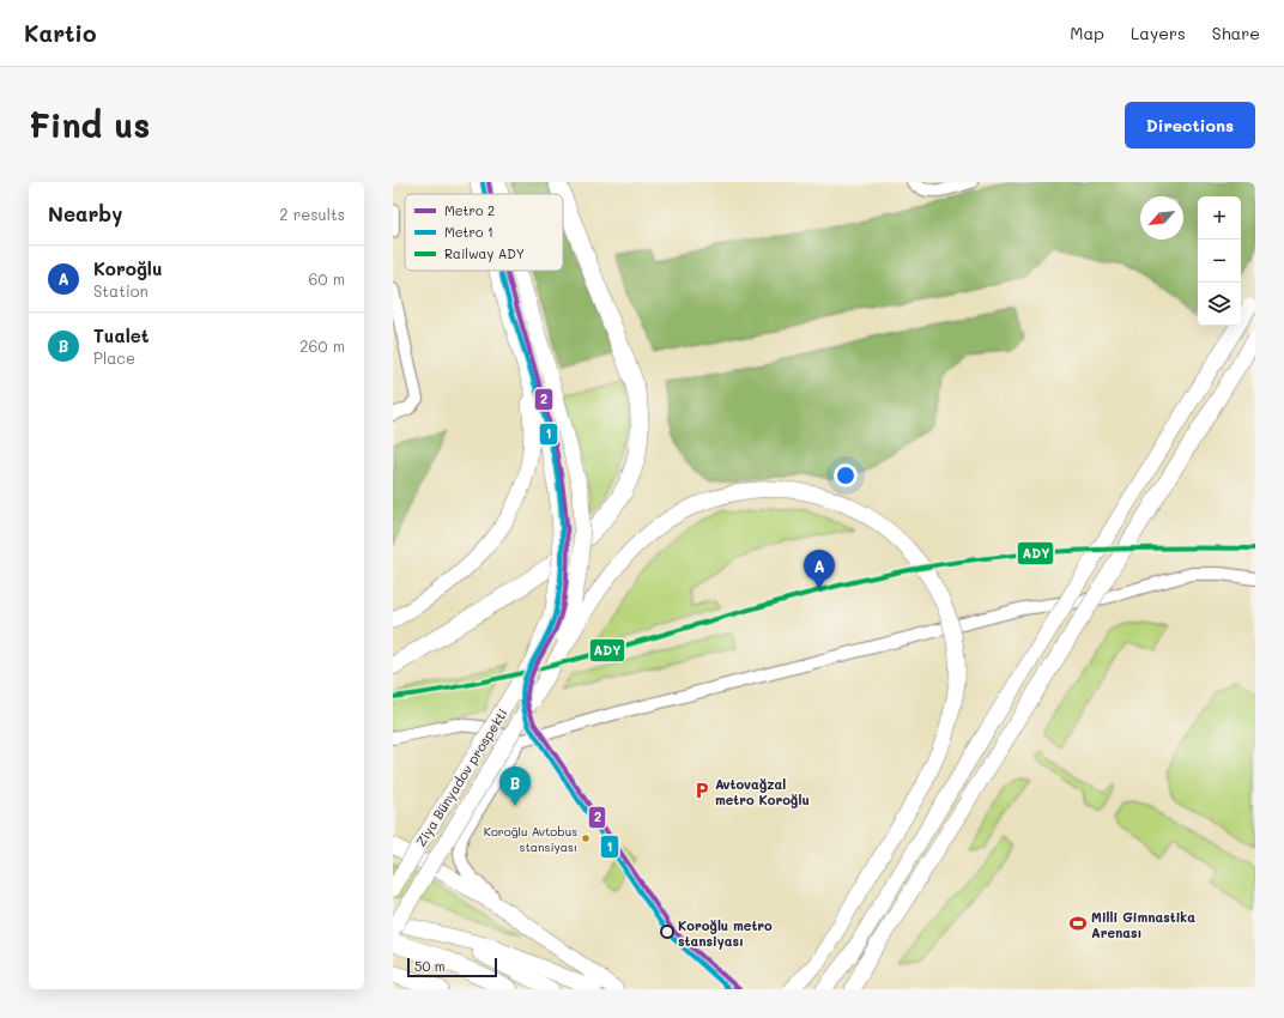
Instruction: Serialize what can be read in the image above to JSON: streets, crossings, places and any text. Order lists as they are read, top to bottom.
{
  "streets": {
    "main road": ["Ziya Bünyadov prospekti"]
  },
  "places": {
    "parking": ["Avtovağzal metro Koroğlu"],
    "other": ["Koroğlu Avtobus stansiyası", "Koroğlu metro stansiyası"],
    "sports": ["Milli Gimnastika Arenası"]
  },
  "lines": ["metro line 2", "metro line 1", "rail line ADY"],
  "legend": ["Metro 2", "Metro 1", "Railway ADY"],
  "scale_bar": "50 m",
  "north": "bottom left",
  "page": {
    "header": "Kartio",
    "nav": ["Map", "Layers", "Share"],
    "buttons": "Directions",
    "title": "Find us",
    "heading": ["Nearby", "2 results"],
    "map_buttons": ["+", "−"],
    "list": [
      {
        "mark": "A",
        "name": "Koroğlu",
        "note": "Station",
        "value": "60 m"
      },
      {
        "mark": "B",
        "name": "Tualet",
        "note": "Place",
        "value": "260 m"
      }
    ],
    "pins": ["A", "B"],
    "scale": "50 m"
  }
}
